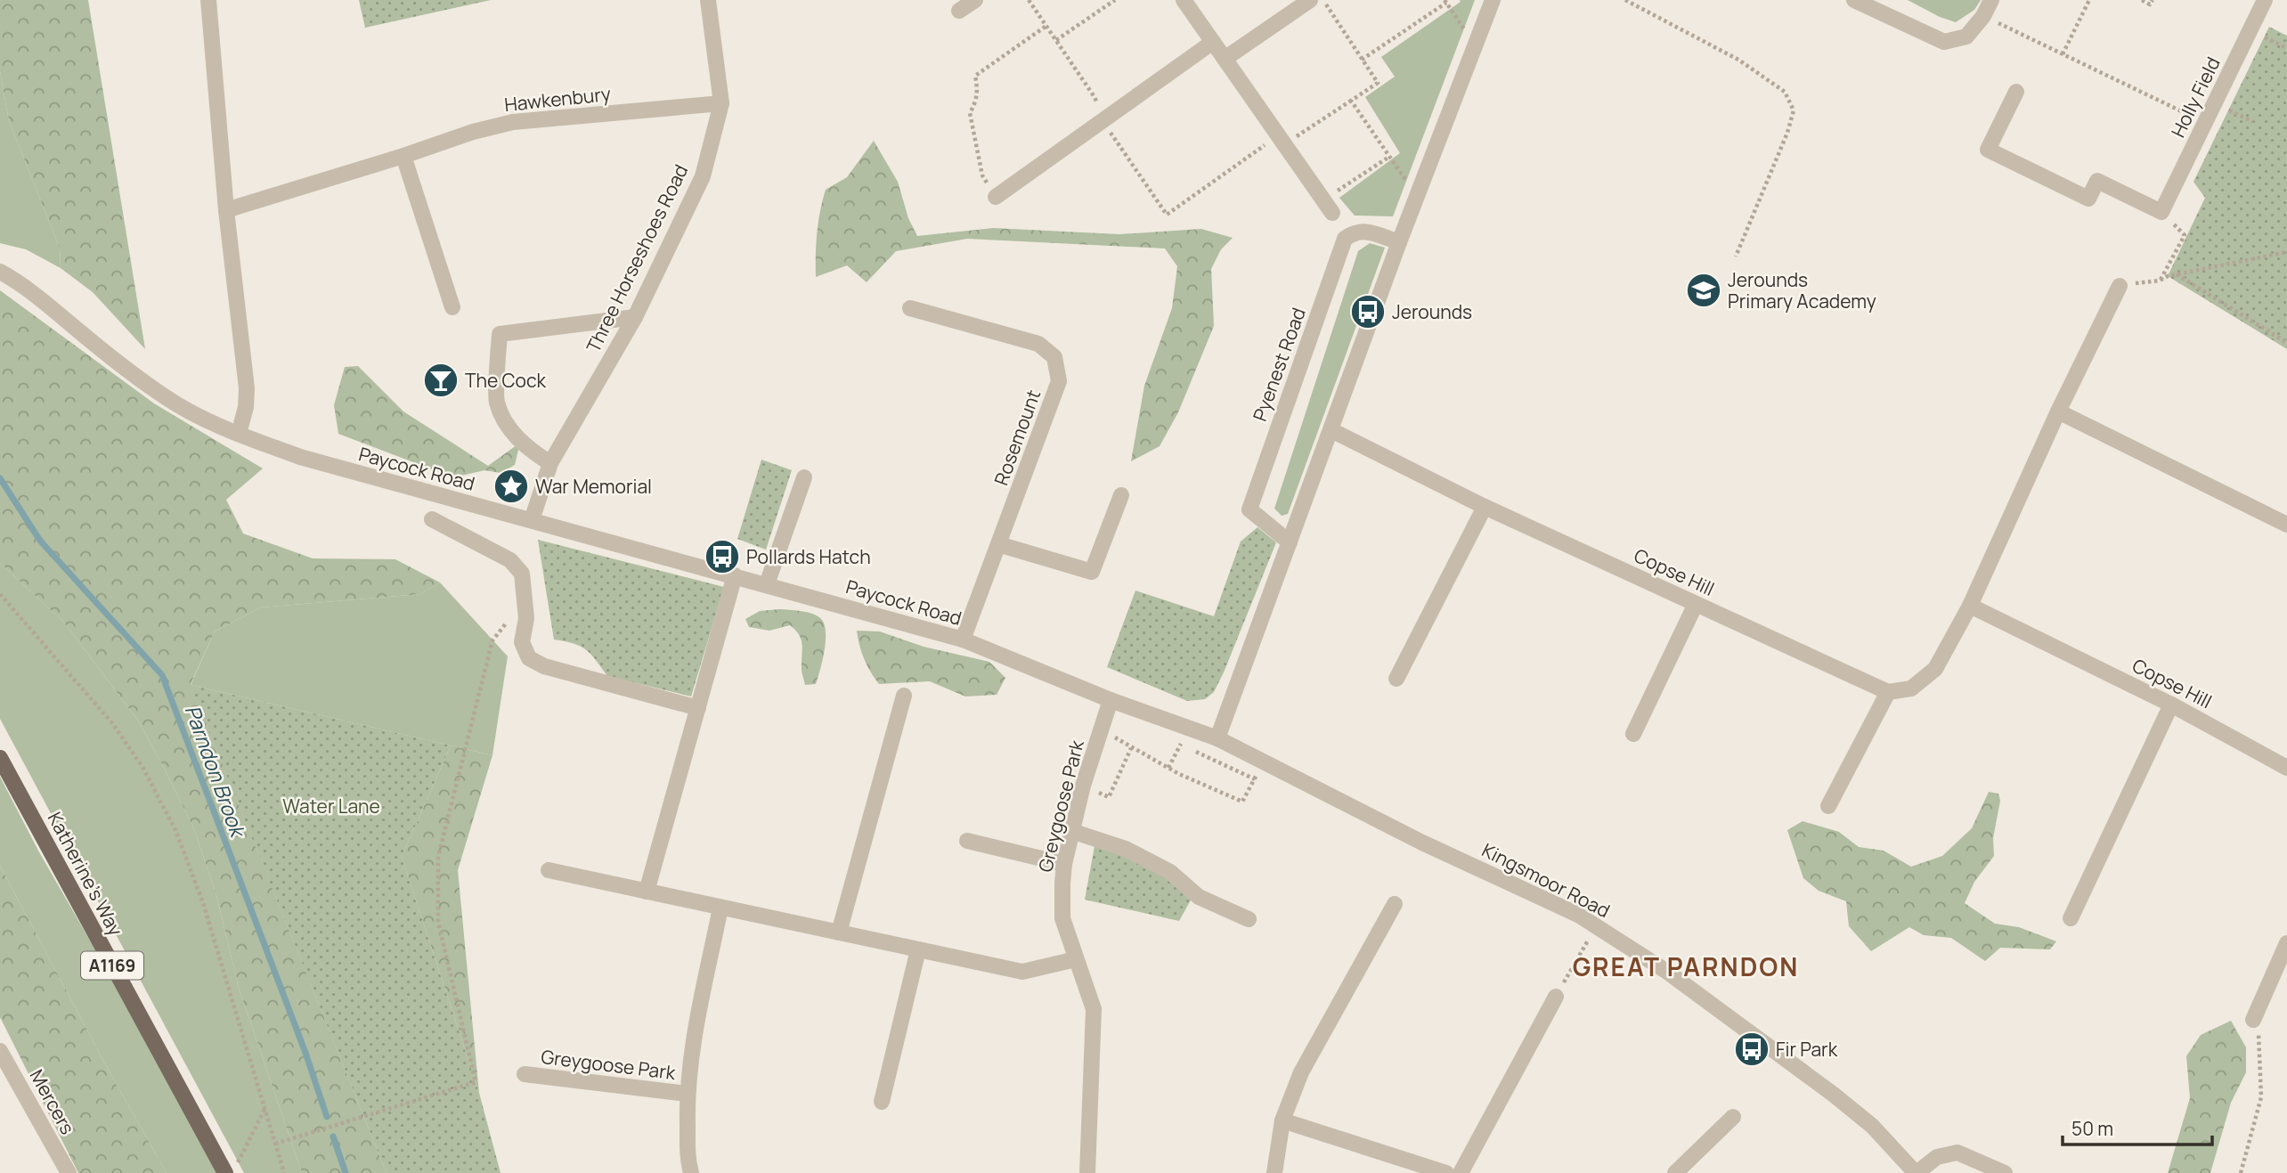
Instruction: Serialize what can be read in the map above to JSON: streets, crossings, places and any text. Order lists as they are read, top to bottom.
{
  "streets": {
    "main road": ["Katherine's Way", "A1169"],
    "street": [
      "Holly Field",
      "Hawkenbury",
      "Three Horseshoes Road",
      "Pyenest Road",
      "Rosemount",
      "Paycock Road",
      "Copse Hill",
      "Greygoose Park",
      "Kingsmoor Road",
      "Mercers"
    ]
  },
  "crossings": [
    ["Hawkenbury", "Three Horseshoes Road"],
    ["Three Horseshoes Road", "Paycock Road"],
    ["Rosemount", "Paycock Road"],
    ["Paycock Road", "Greygoose Park"],
    ["Paycock Road", "Kingsmoor Road"]
  ],
  "districts": ["GREAT PARNDON"],
  "water": ["Parndon Brook"],
  "parks": ["Water Lane"],
  "places": {
    "school or university": ["Jerounds Primary Academy"],
    "bus stop": ["Jerounds", "Pollards Hatch", "Fir Park"],
    "bar": ["The Cock"],
    "place": ["War Memorial"]
  },
  "scale_bar": "50 m"
}
